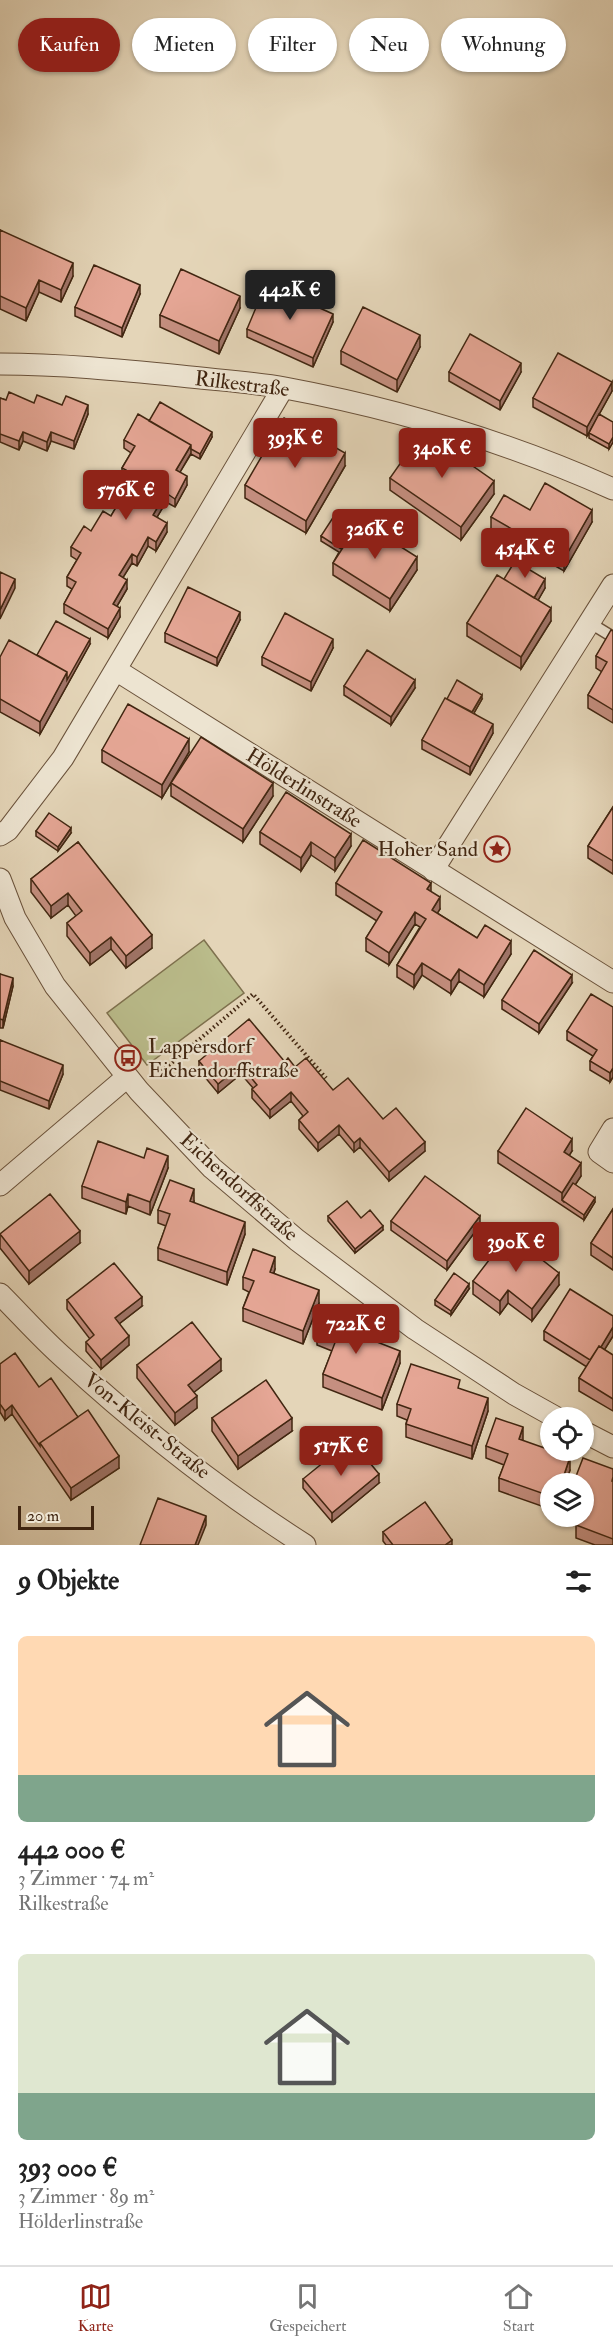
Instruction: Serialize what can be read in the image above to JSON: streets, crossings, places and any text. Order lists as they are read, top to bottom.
{
  "streets": {
    "street": [
      "Rilkestraße",
      "Hölderlinstraße",
      "Eichendorffstraße",
      "Von-Kleist-Straße"
    ]
  },
  "places": {
    "place": ["Hoher Sand"],
    "bus stop": ["Lappersdorf Eichendorffstraße"]
  },
  "scale_bar": "20 m",
  "page": {
    "chip": [
      "Kaufen",
      "Mieten",
      "Filter",
      "Neu",
      "Wohnung"
    ],
    "price": [
      "442K €",
      "393K €",
      "340K €",
      "576K €",
      "326K €",
      "454K €",
      "390K €",
      "722K €",
      "517K €"
    ],
    "scale": "20 m",
    "heading": "9 Objekte",
    "list": [
      {
        "name": "442 000 €",
        "note": "3 Zimmer · 74 m² · Rilkestraße"
      },
      {
        "name": "393 000 €",
        "note": "3 Zimmer · 89 m² · Hölderlinstraße"
      }
    ],
    "tabs": ["Karte", "Gespeichert", "Start"]
  }
}
